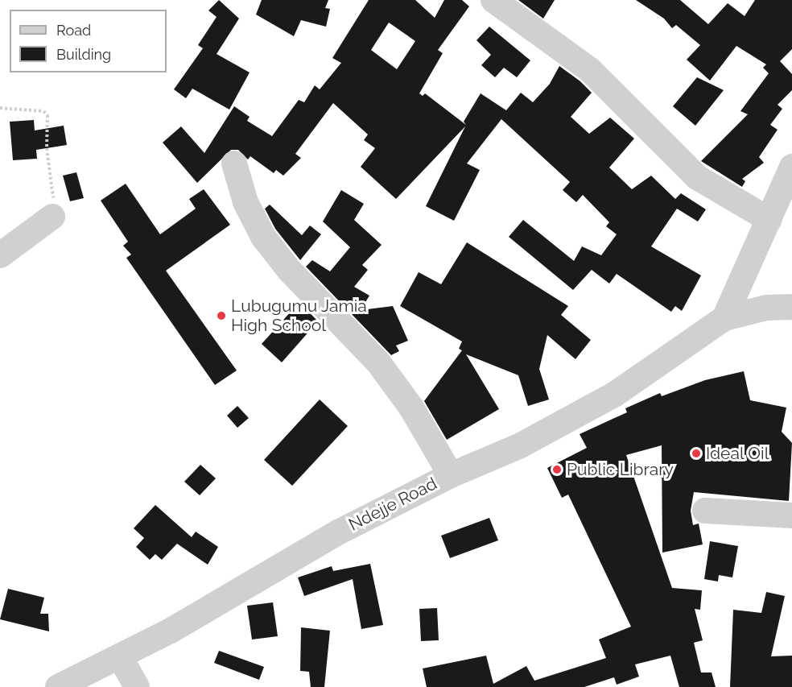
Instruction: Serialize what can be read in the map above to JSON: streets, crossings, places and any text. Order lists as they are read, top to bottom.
{
  "streets": {
    "street": ["Ndejje Road"]
  },
  "places": ["Lubugumu Jamia High School", "Ideal Oil", "Public Library"],
  "legend": ["Road", "Building"]
}
